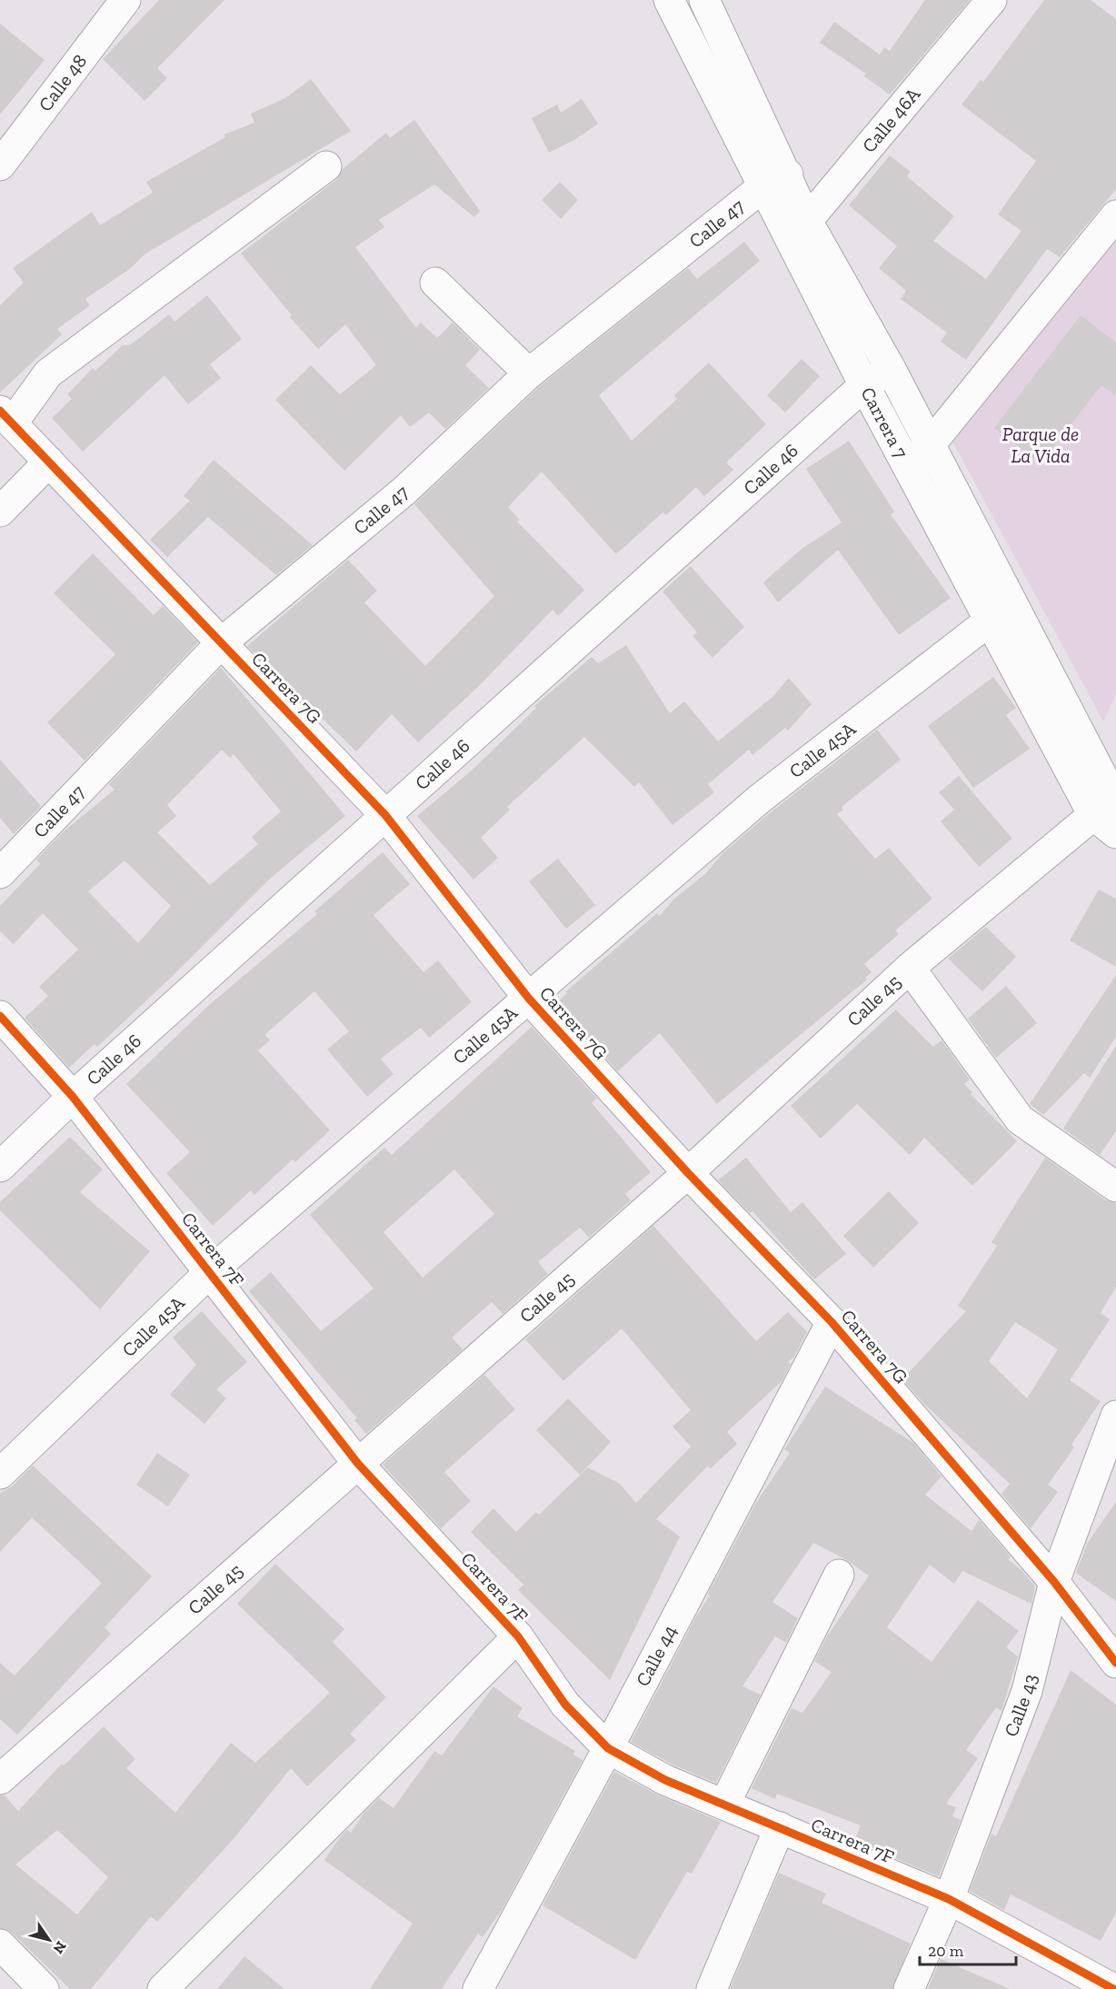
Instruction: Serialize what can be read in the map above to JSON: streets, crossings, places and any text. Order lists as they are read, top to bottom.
{
  "streets": {
    "street": [
      "Calle 48",
      "Calle 46A",
      "Calle 47",
      "Carrera 7",
      "Calle 46",
      "Carrera 7G",
      "Calle 45A",
      "Calle 45",
      "Carrera 7F",
      "Calle 44",
      "Calle 43"
    ]
  },
  "crossings": [
    ["Calle 46A", "Carrera 7"],
    ["Calle 47", "Carrera 7"],
    ["Calle 47", "Carrera 7G"],
    ["Carrera 7", "Calle 46"],
    ["Carrera 7", "Calle 45A"],
    ["Carrera 7", "Calle 45"],
    ["Calle 46", "Carrera 7G"],
    ["Calle 46", "Carrera 7F"],
    ["Carrera 7G", "Calle 45A"],
    ["Carrera 7G", "Calle 45"],
    ["Carrera 7G", "Calle 44"],
    ["Carrera 7G", "Calle 43"],
    ["Calle 45A", "Carrera 7F"],
    ["Calle 45", "Carrera 7F"],
    ["Carrera 7F", "Calle 44"],
    ["Carrera 7F", "Calle 43"]
  ],
  "parks": ["Parque de La Vida"],
  "scale_bar": "20 m",
  "north": "bottom right"
}
